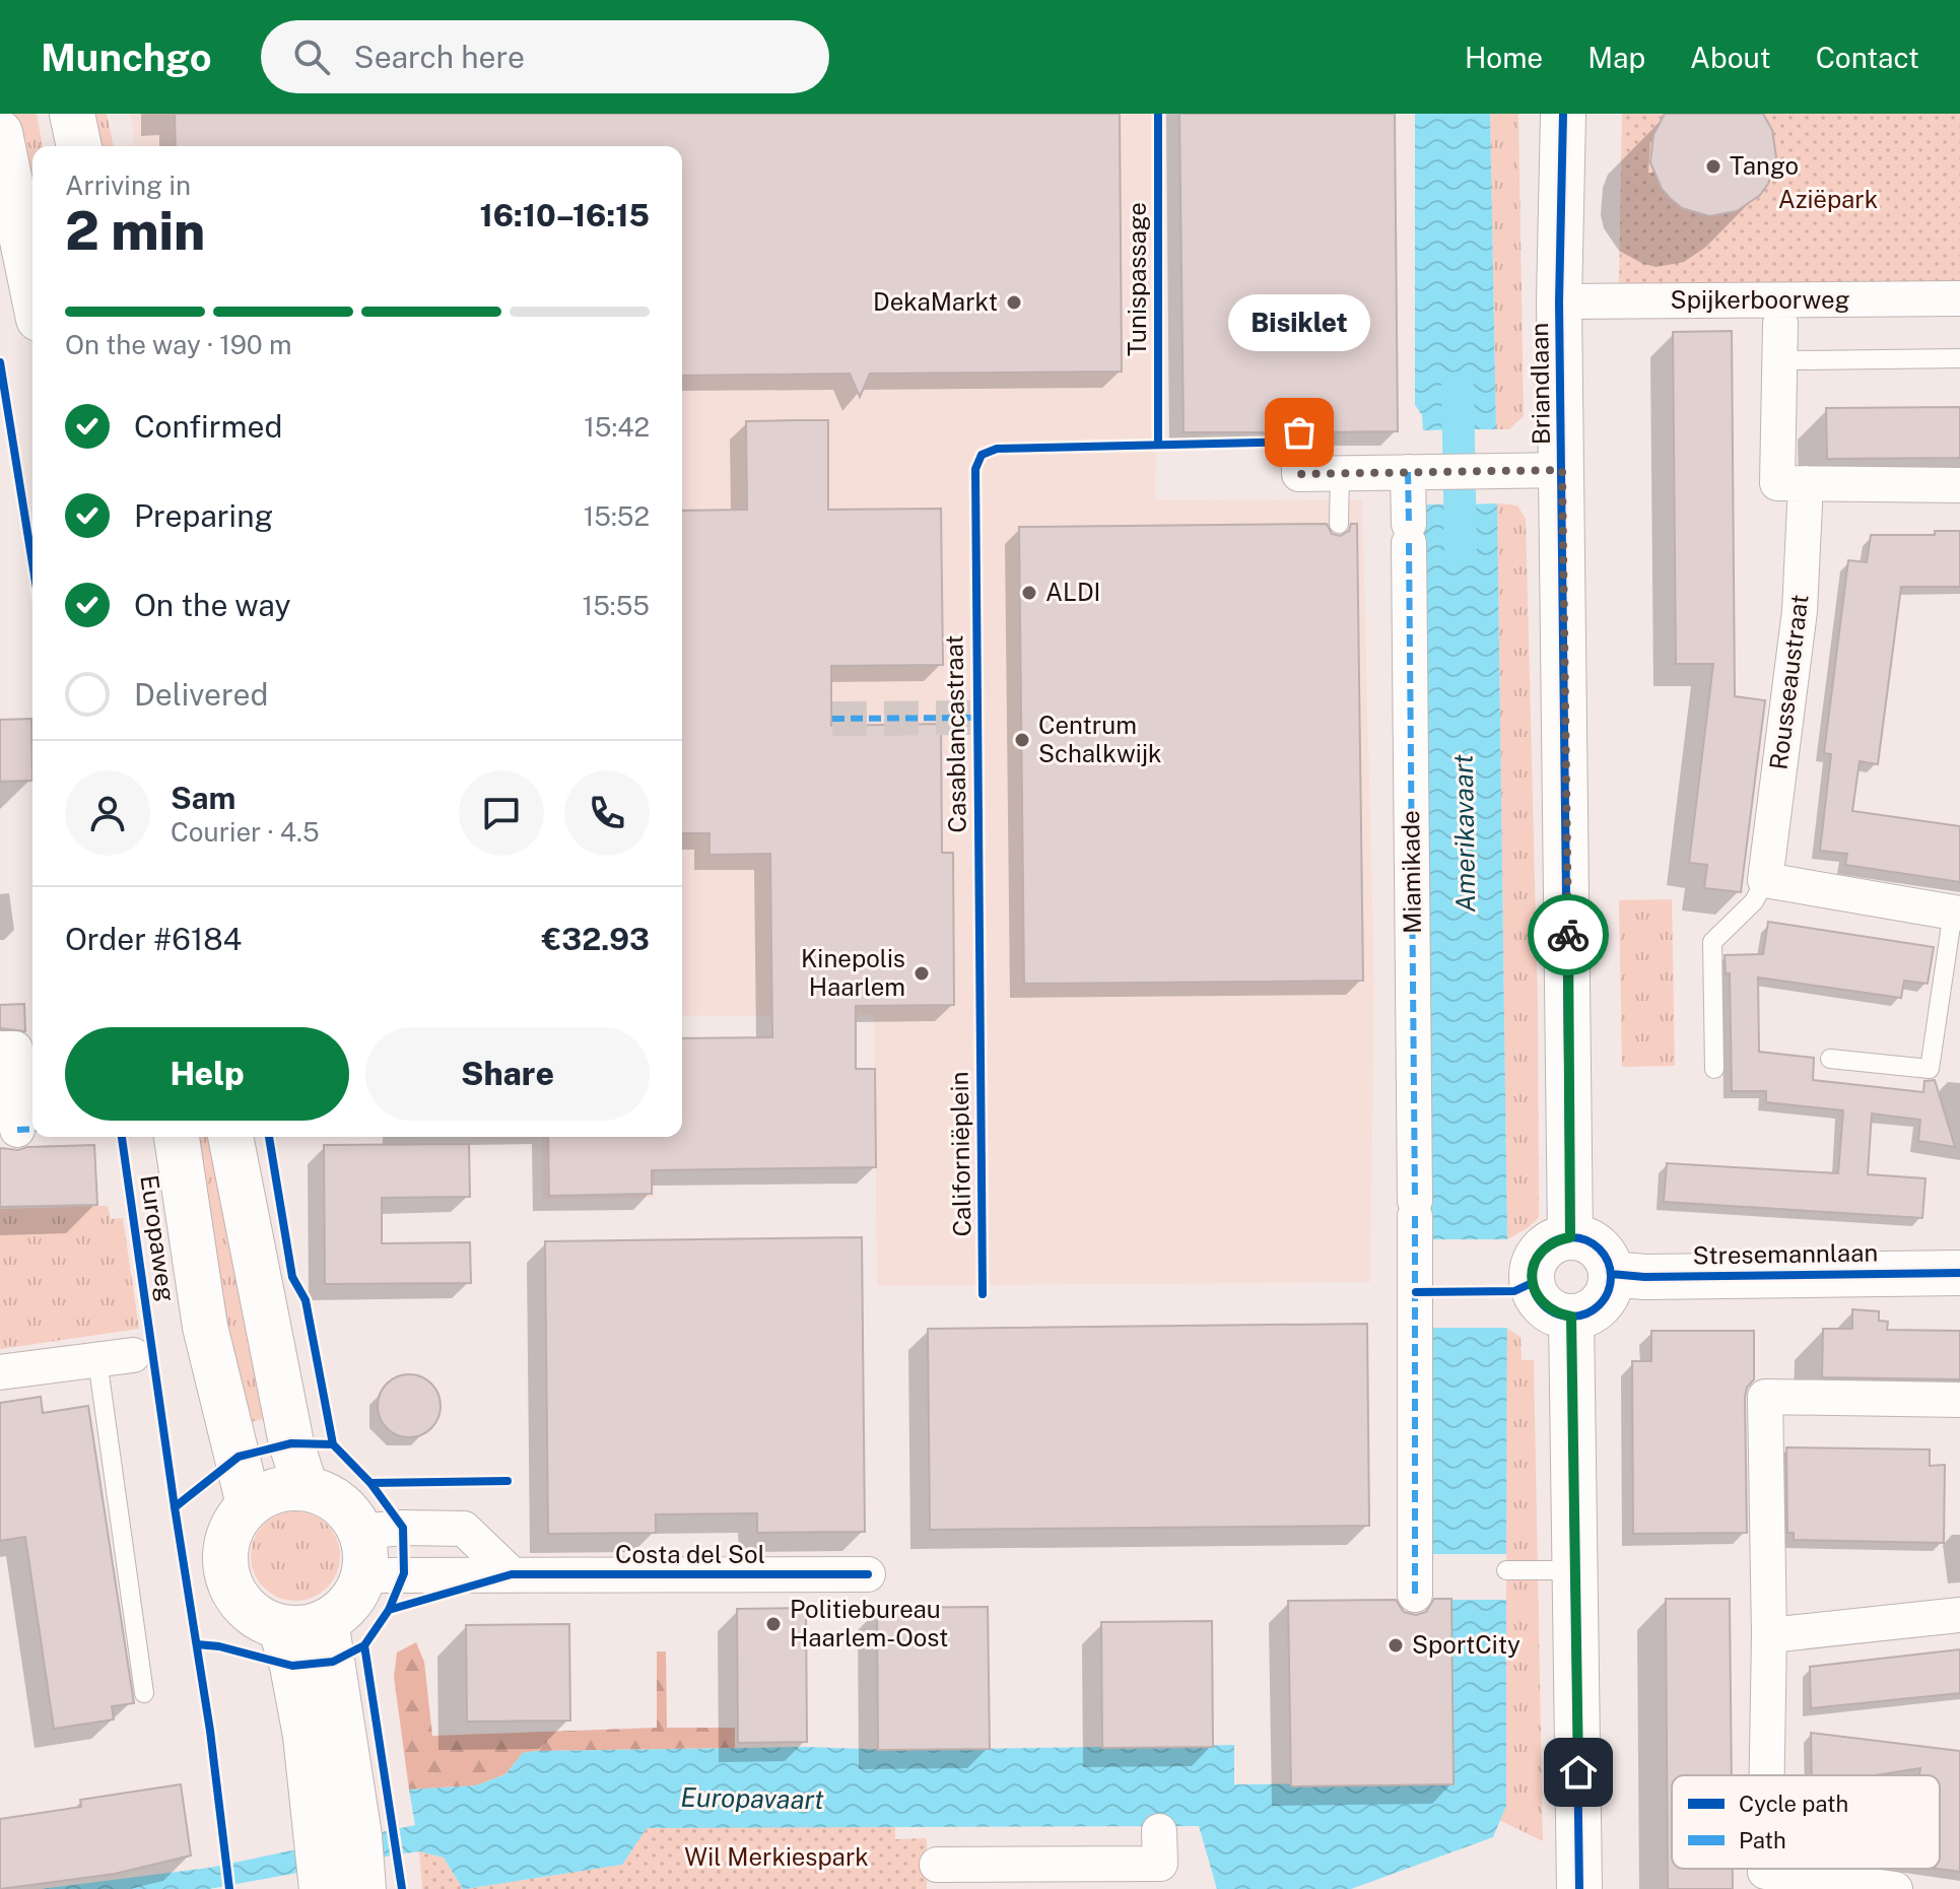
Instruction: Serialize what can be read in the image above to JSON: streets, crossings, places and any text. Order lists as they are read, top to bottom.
{
  "streets": {
    "street": [
      "Spijkerboorweg",
      "Briandlaan",
      "Rousseaustraat",
      "Miamikade",
      "Europaweg",
      "Stresemannlaan",
      "Costa del Sol"
    ],
    "cycle path": ["Tunispassage", "Casablancastraat"]
  },
  "crossings": [
    ["Spijkerboorweg", "Briandlaan"],
    ["Briandlaan", "Stresemannlaan"],
    ["Europaweg", "Costa del Sol"]
  ],
  "water": ["Amerikavaart", "Europavaart"],
  "parks": ["Aziëpark", "Wil Merkiespark"],
  "places": [
    "Tango",
    "DekaMarkt",
    "Bisiklet",
    "ALDI",
    "Centrum Schalkwijk",
    "Kinepolis Haarlem",
    "Politiebureau Haarlem-Oost",
    "SportCity"
  ],
  "legend": ["Cycle path", "Path"],
  "page": {
    "header": "Munchgo",
    "search": "Search here",
    "nav": [
      "Home",
      "Map",
      "About",
      "Contact"
    ],
    "heading": ["2 min", "Arriving in", "16:10–16:15"],
    "panel": [
      "Sam",
      "Courier · 4.5",
      "Order #6184",
      "€32.93"
    ],
    "bar": "On the way · 190 m",
    "bubble": "Bisiklet",
    "list": [
      ["Confirmed", "15:42"],
      ["Preparing", "15:52"],
      ["On the way", "15:55"],
      "Delivered"
    ],
    "buttons": ["Help", "Share"]
  }
}
